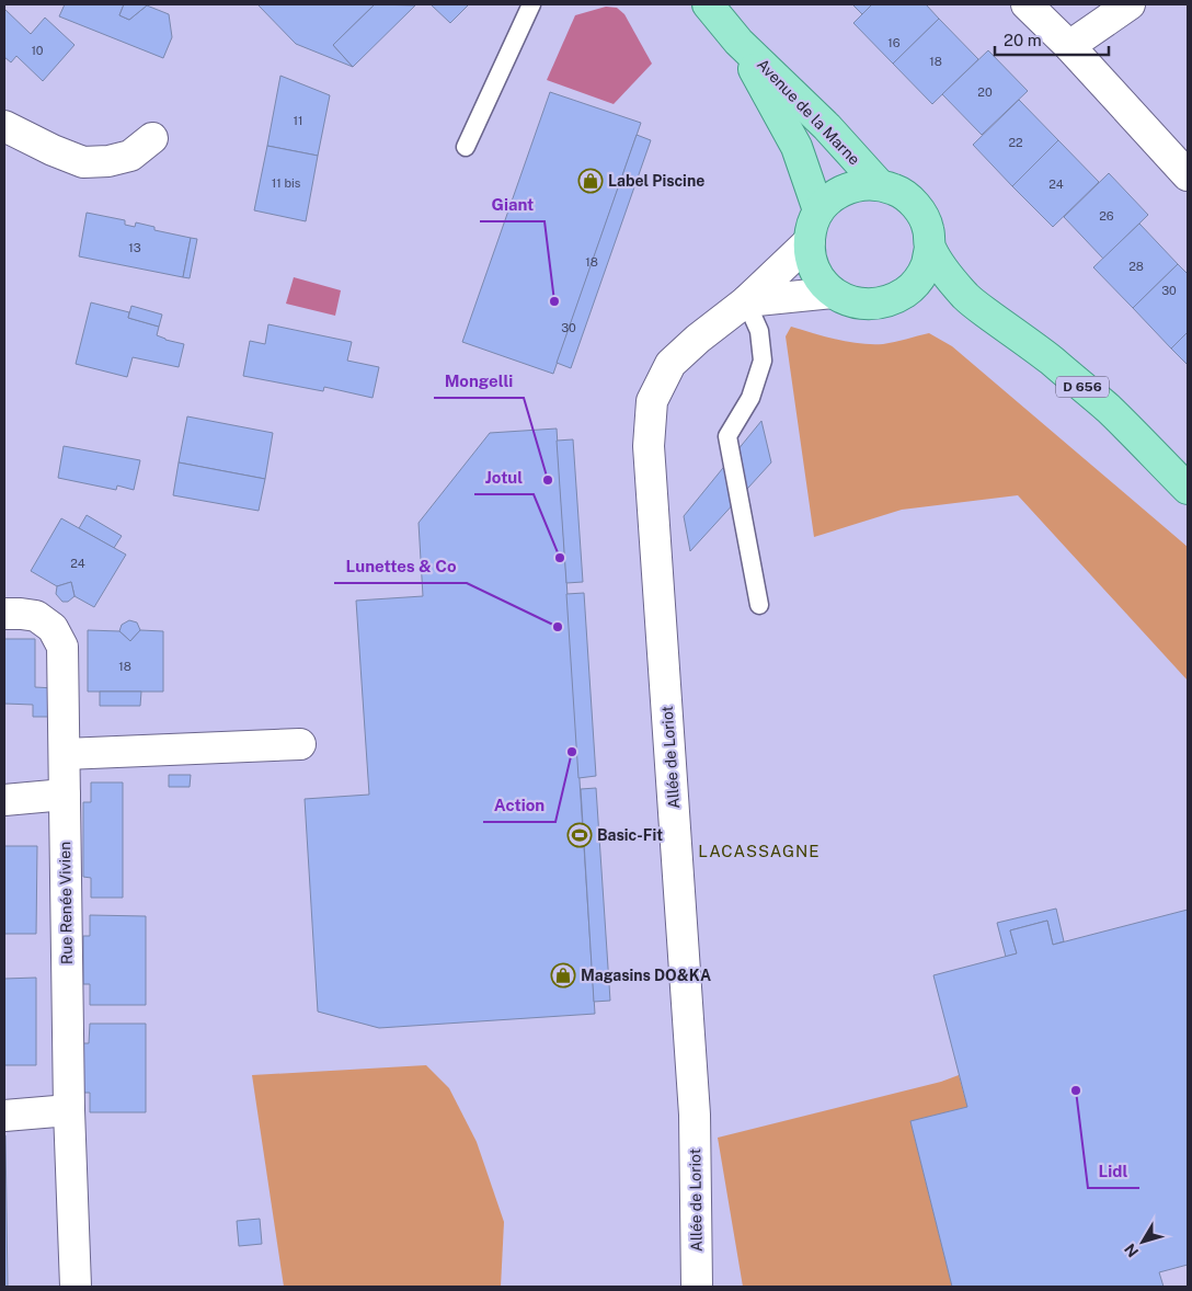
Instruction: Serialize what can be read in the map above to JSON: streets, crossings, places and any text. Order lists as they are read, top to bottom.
{
  "streets": {
    "main road": ["Avenue de la Marne", "D 656"],
    "street": ["Allée de Loriot", "Rue Renée Vivien"]
  },
  "crossings": [
    ["Avenue de la Marne", "D 656"],
    ["Avenue de la Marne", "Allée de Loriot"],
    ["D 656", "Allée de Loriot"]
  ],
  "districts": ["LACASSAGNE"],
  "places": {
    "shop": ["Label Piscine", "Magasins DO&KA"],
    "other": [
      "Giant",
      "Mongelli",
      "Jotul",
      "Lunettes & Co",
      "Action",
      "Lidl"
    ],
    "sports": ["Basic-Fit"]
  },
  "house_numbers": [
    "16",
    "10",
    "18",
    "20",
    "11",
    "22",
    "11 bis",
    "24",
    "26",
    "13",
    "18",
    "28",
    "30",
    "30",
    "24",
    "18"
  ],
  "scale_bar": "20 m",
  "north": "bottom left"
}
